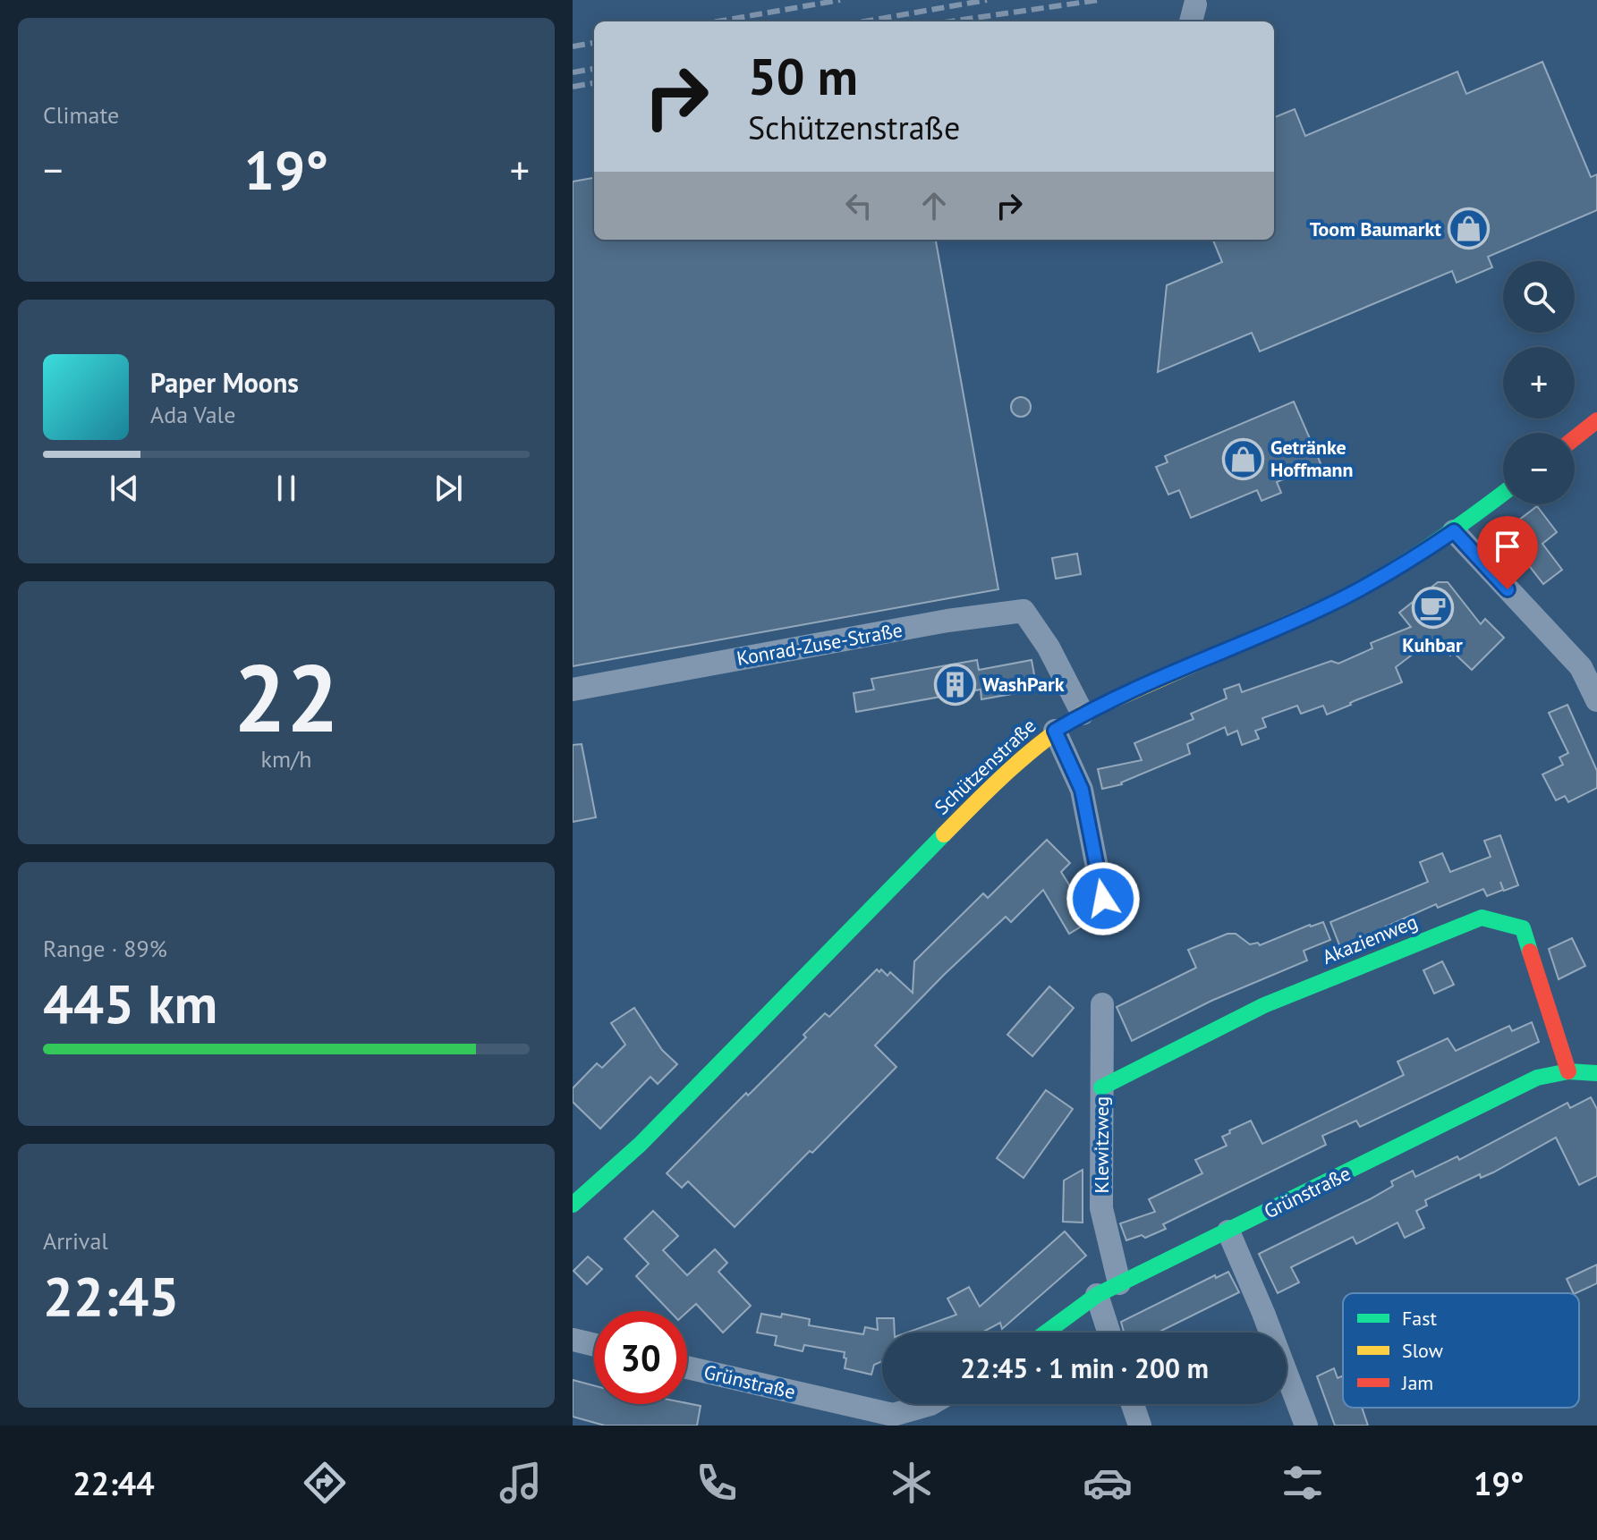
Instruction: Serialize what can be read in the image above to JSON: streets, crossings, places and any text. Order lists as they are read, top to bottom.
{
  "streets": {
    "street": [
      "Konrad-Zuse-Straße",
      "Schützenstraße",
      "Akazienweg",
      "Klewitzweg",
      "Grünstraße"
    ]
  },
  "crossings": [
    ["Konrad-Zuse-Straße", "Schützenstraße"],
    ["Akazienweg", "Klewitzweg"],
    ["Akazienweg", "Grünstraße"],
    ["Klewitzweg", "Grünstraße"]
  ],
  "places": {
    "shop": ["Toom Baumarkt", "Getränke Hoffmann"],
    "cafe": ["Kuhbar"],
    "building": ["WashPark"]
  },
  "legend": ["Fast", "Slow", "Jam"],
  "page": {
    "tile": [
      "Climate",
      ["22", "km/h"],
      ["Range · 89%", "445 km"],
      ["Arrival", "22:45"]
    ],
    "turn": ["50 m", "Schützenstraße"],
    "heat": ["−", "19°", "+"],
    "map_buttons": ["+", "−"],
    "song": ["Paper Moons", "Ada Vale"],
    "limit": "30",
    "trip": "22:45 · 1 min · 200 m",
    "tabs": ["22:44", "19°"]
  }
}
